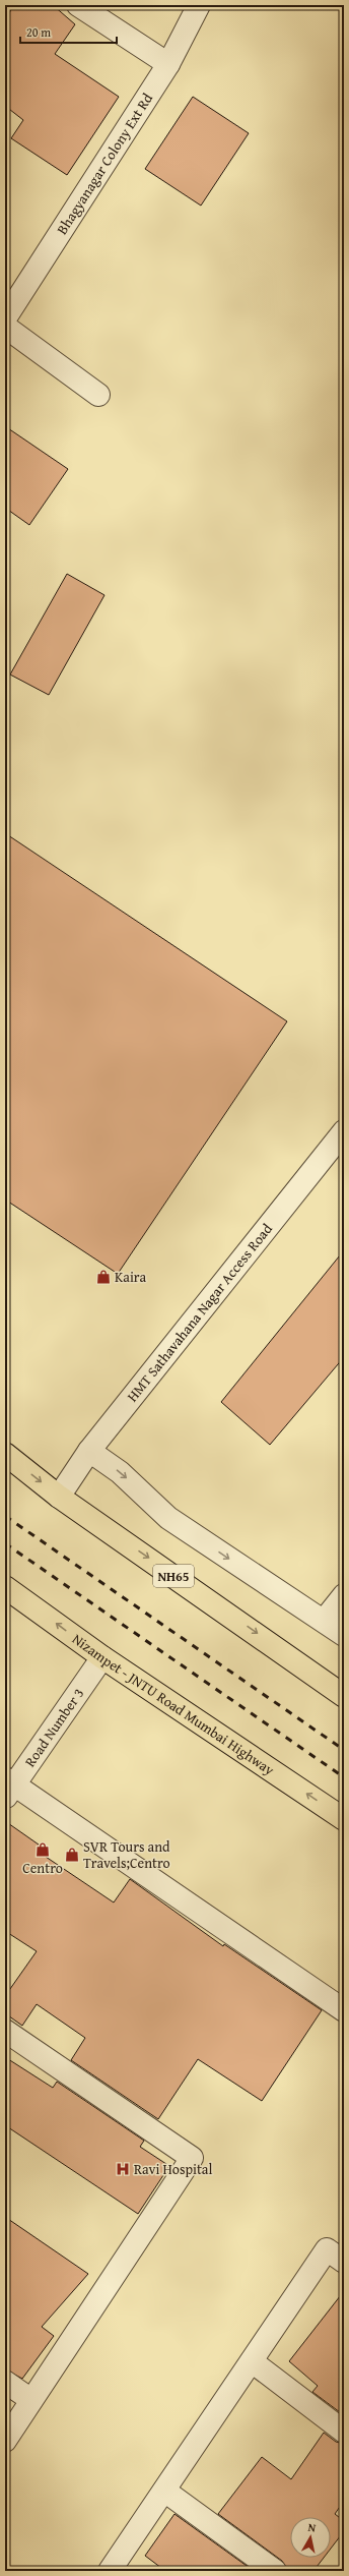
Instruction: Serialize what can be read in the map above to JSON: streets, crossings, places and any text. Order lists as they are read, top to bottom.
{
  "streets": {
    "highway": ["NH65", "Nizampet - JNTU Road Mumbai Highway"],
    "street": ["Bhagyanagar Colony Ext Rd", "HMT Sathavahana Nagar Access Road", "Road Number 3"]
  },
  "crossings": [
    ["HMT Sathavahana Nagar Access Road", "NH65"],
    ["Nizampet - JNTU Road Mumbai Highway", "Road Number 3"]
  ],
  "places": {
    "shop": ["Kaira", "Centro", "SVR Tours and Travels;Centro"],
    "hospital": ["Ravi Hospital"]
  },
  "scale_bar": "20 m",
  "north": "top"
}
